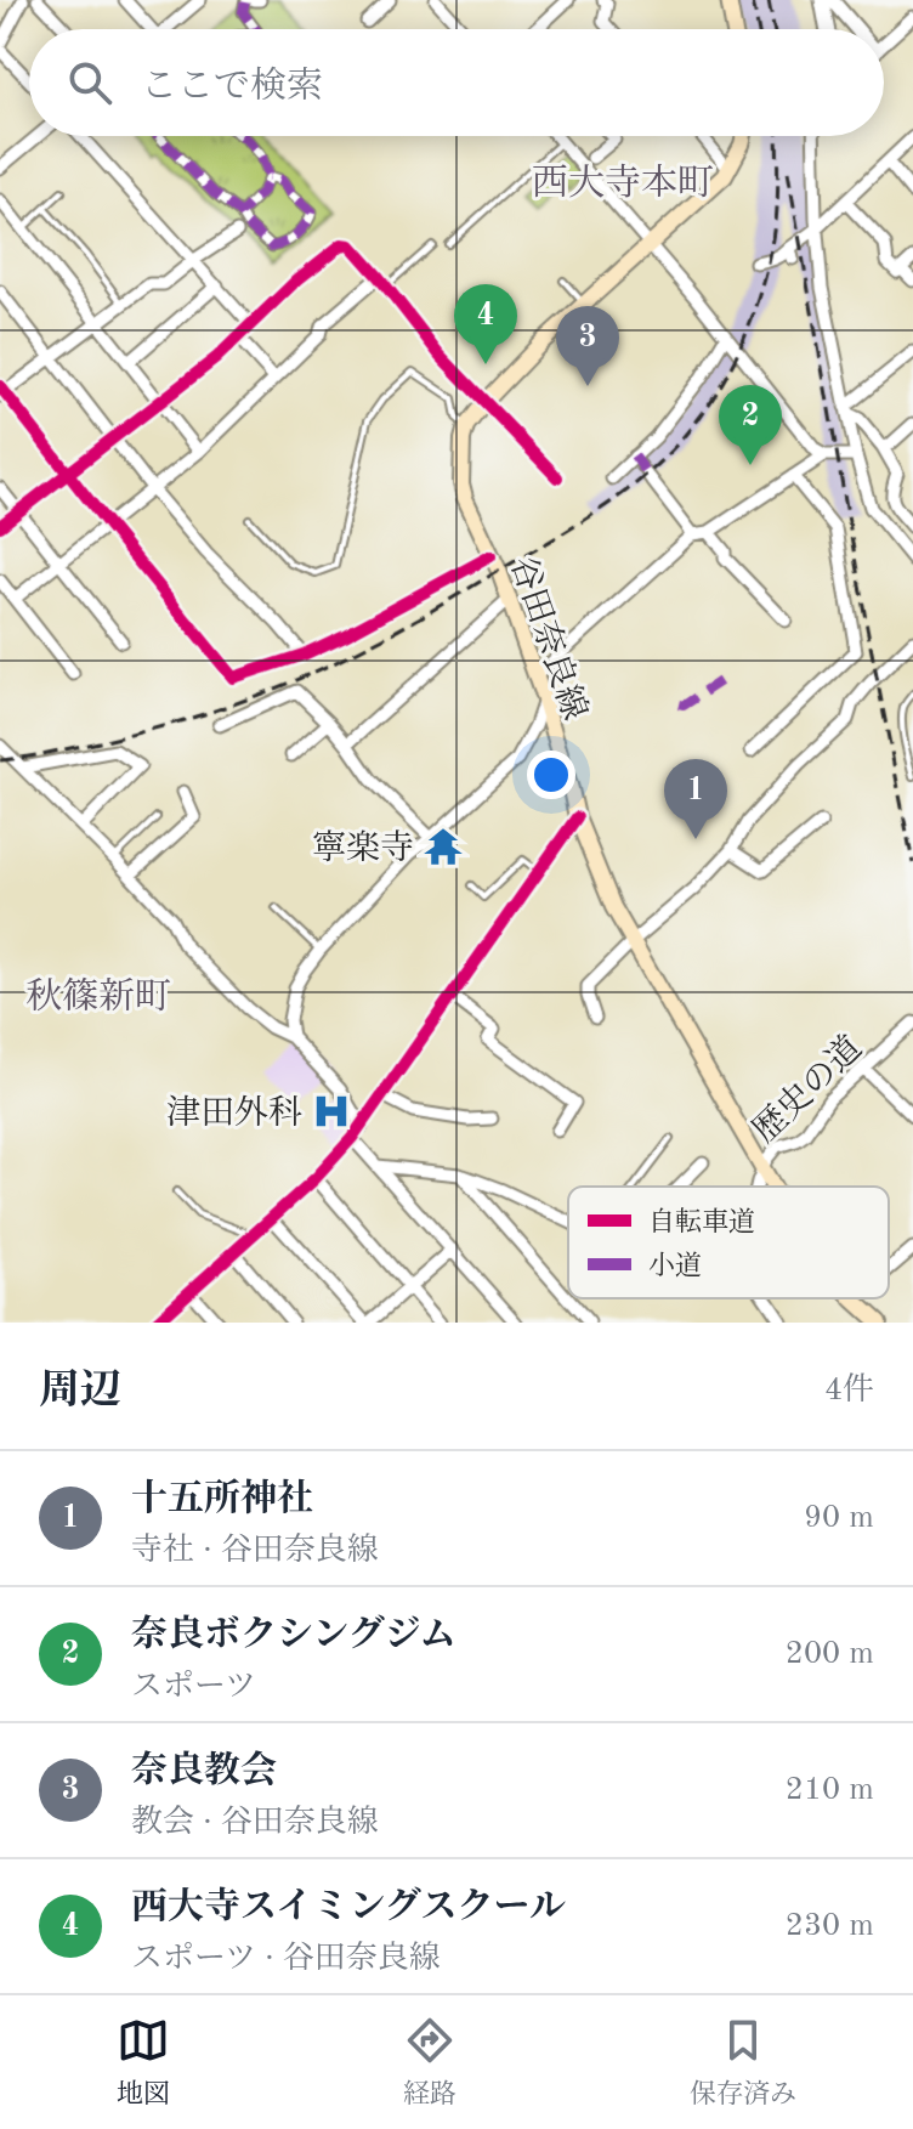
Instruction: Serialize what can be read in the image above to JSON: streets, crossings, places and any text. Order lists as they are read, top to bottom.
{
  "streets": {
    "main road": ["谷田奈良線"],
    "street": ["歴史の道"]
  },
  "crossings": [
    ["谷田奈良線", "歴史の道"]
  ],
  "districts": ["西大寺本町", "秋篠新町"],
  "places": {
    "temple": ["寧楽寺"],
    "hospital": ["津田外科"]
  },
  "legend": ["自転車道", "小道"],
  "page": {
    "search": "ここで検索",
    "pins": [
      "4",
      "3",
      "2",
      "1"
    ],
    "heading": ["周辺", "4件"],
    "list": [
      {
        "mark": "1",
        "name": "十五所神社",
        "note": "寺社 · 谷田奈良線",
        "value": "90 m"
      },
      {
        "mark": "2",
        "name": "奈良ボクシングジム",
        "note": "スポーツ",
        "value": "200 m"
      },
      {
        "mark": "3",
        "name": "奈良教会",
        "note": "教会 · 谷田奈良線",
        "value": "210 m"
      },
      {
        "mark": "4",
        "name": "西大寺スイミングスクール",
        "note": "スポーツ · 谷田奈良線",
        "value": "230 m"
      }
    ],
    "nav": ["地図", "経路", "保存済み"]
  }
}
